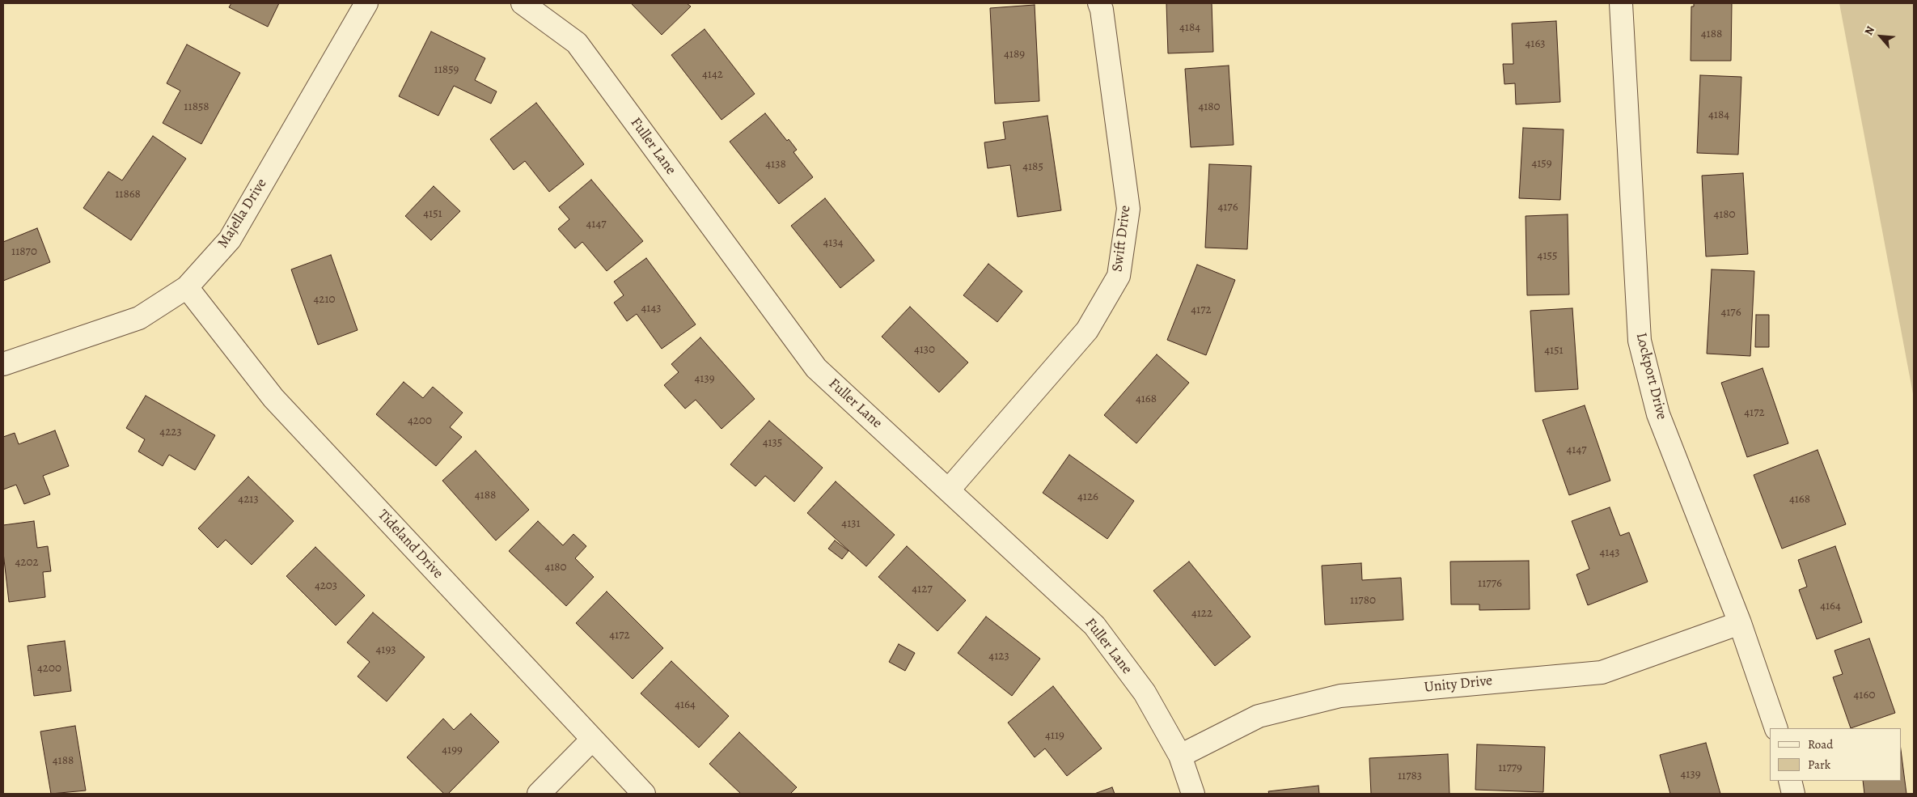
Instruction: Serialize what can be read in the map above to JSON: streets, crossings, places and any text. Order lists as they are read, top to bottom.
{
  "streets": {
    "street": [
      "Fuller Lane",
      "Majella Drive",
      "Swift Drive",
      "Lockport Drive",
      "Tideland Drive",
      "Unity Drive"
    ]
  },
  "crossings": [
    ["Fuller Lane", "Swift Drive"],
    ["Fuller Lane", "Unity Drive"],
    ["Majella Drive", "Tideland Drive"],
    ["Lockport Drive", "Unity Drive"]
  ],
  "house_numbers": [
    "4184",
    "4188",
    "4163",
    "4189",
    "11859",
    "4142",
    "11858",
    "4180",
    "4184",
    "4159",
    "4138",
    "4185",
    "11868",
    "4176",
    "4151",
    "4180",
    "4147",
    "4134",
    "11870",
    "4155",
    "4210",
    "4143",
    "4172",
    "4176",
    "4130",
    "4151",
    "4139",
    "4168",
    "4172",
    "4200",
    "4223",
    "4135",
    "4147",
    "4188",
    "4126",
    "4213",
    "4168",
    "4131",
    "4143",
    "4202",
    "4180",
    "11776",
    "4203",
    "4127",
    "11780",
    "4164",
    "4122",
    "4172",
    "4193",
    "4123",
    "4200",
    "4160",
    "4164",
    "4119",
    "4199",
    "4188",
    "11779",
    "4139",
    "11783"
  ],
  "legend": ["Road", "Park"],
  "north": "top left"
}
